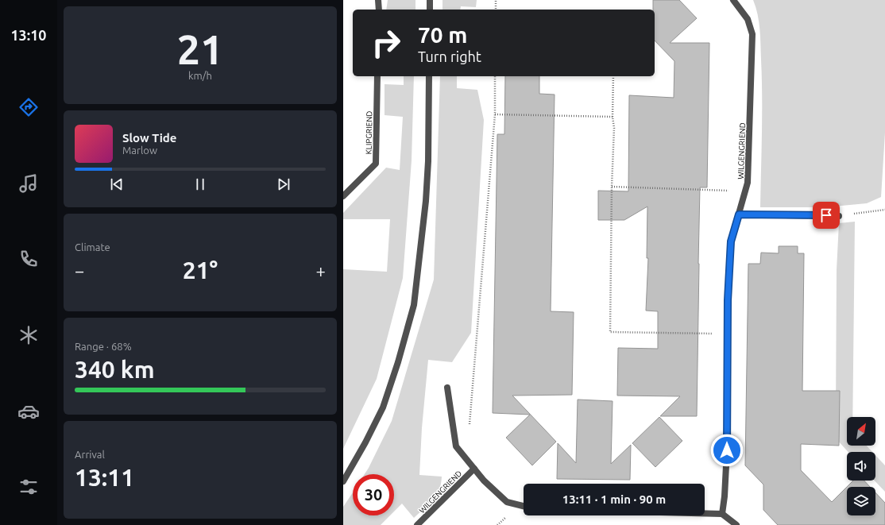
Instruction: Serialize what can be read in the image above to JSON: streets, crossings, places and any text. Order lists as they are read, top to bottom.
{
  "streets": {
    "street": ["KLIPGRIEND", "WILGENGRIEND"]
  },
  "north": "top right",
  "page": {
    "tabs": "13:10",
    "tile": [
      ["21", "km/h"],
      "Climate",
      ["Range · 68%", "340 km"],
      ["Arrival", "13:11"]
    ],
    "turn": ["70 m", "Turn right"],
    "song": ["Slow Tide", "Marlow"],
    "heat": ["−", "21°", "+"],
    "limit": "30",
    "trip": "13:11 · 1 min · 90 m"
  }
}
